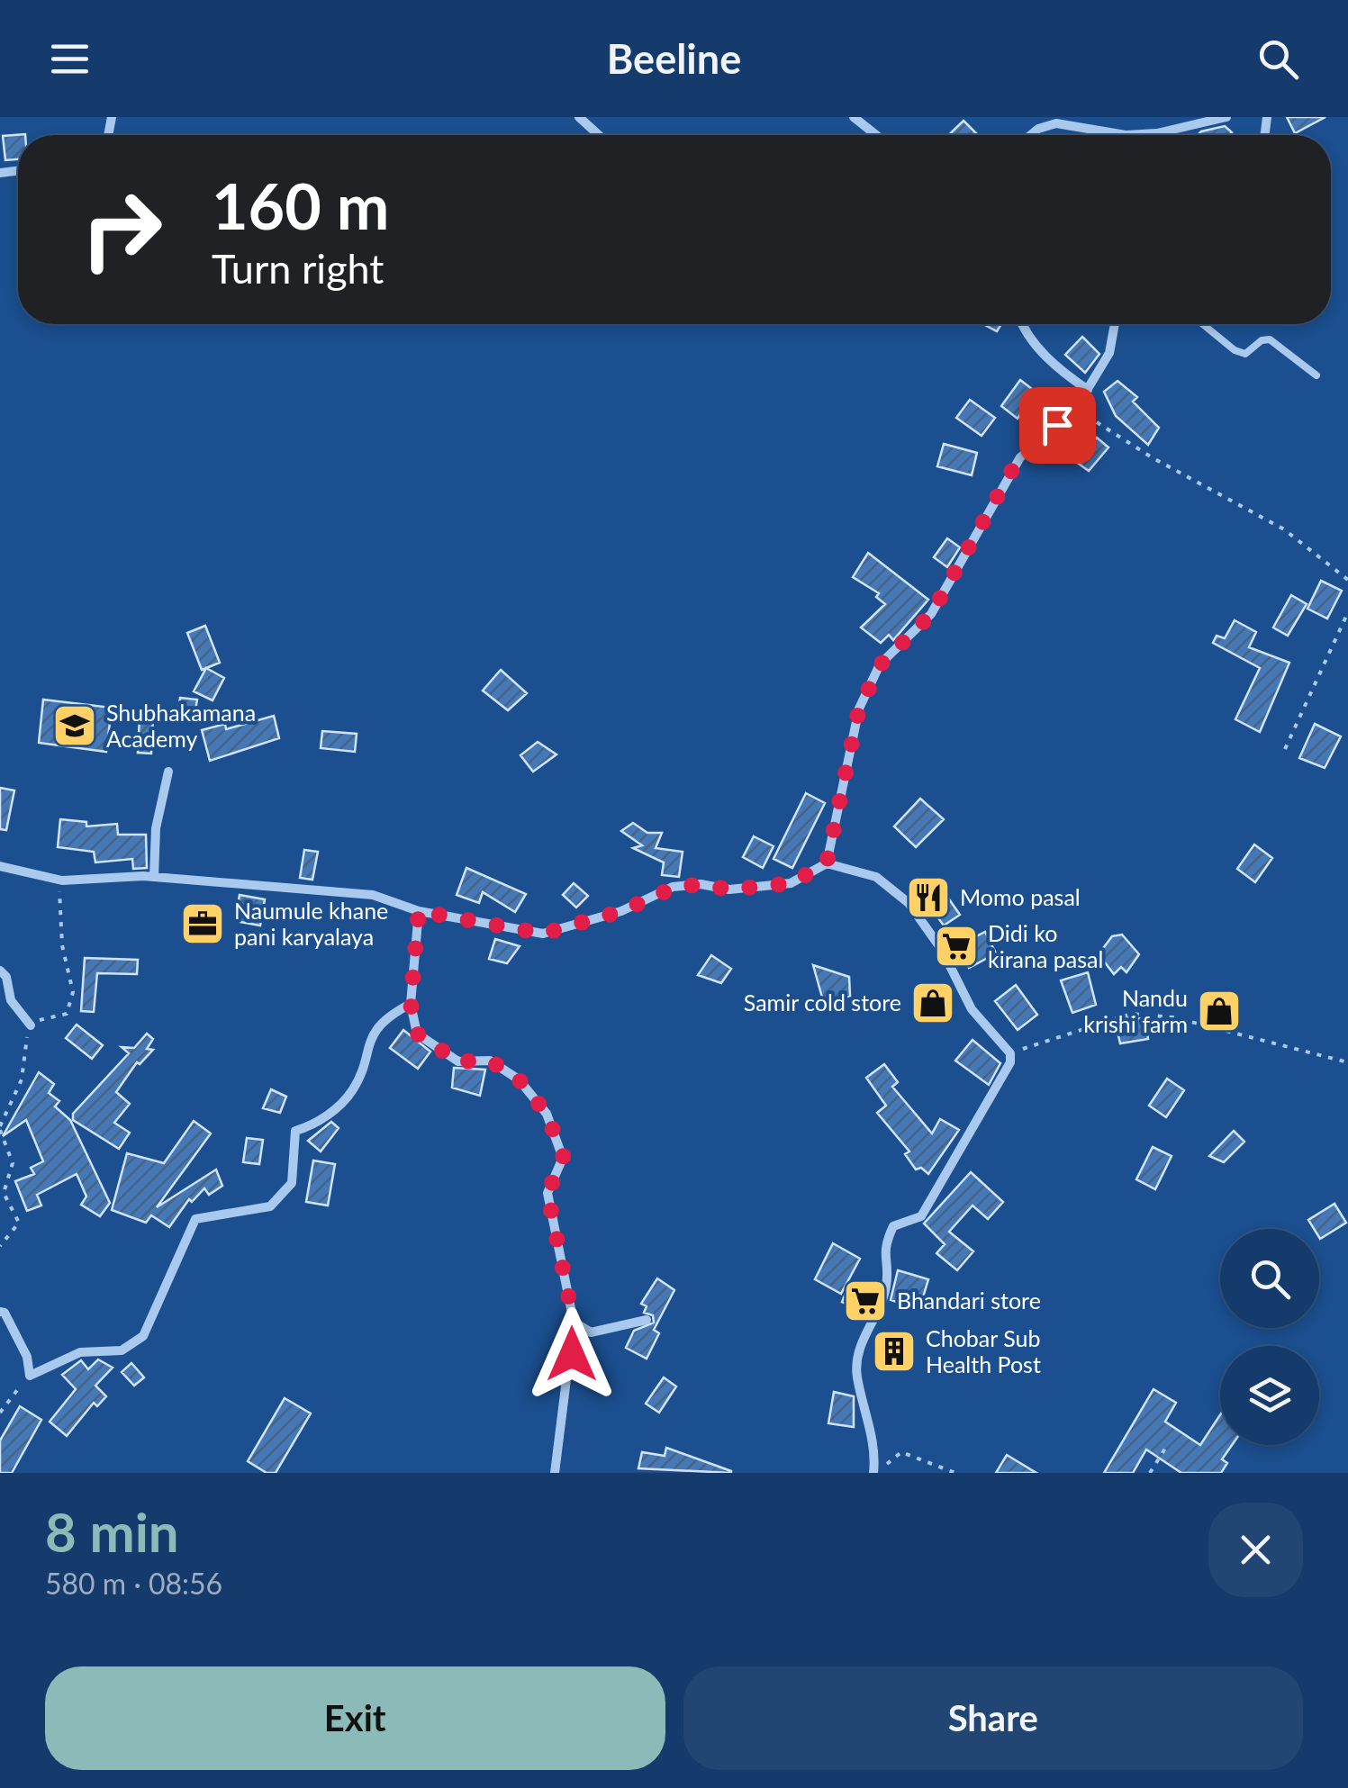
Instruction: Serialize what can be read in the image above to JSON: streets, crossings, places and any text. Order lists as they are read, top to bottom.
{
  "places": {
    "school or university": ["Shubhakamana Academy"],
    "restaurant": ["Momo pasal"],
    "office": ["Naumule khane pani karyalaya"],
    "supermarket": ["Didi ko kirana pasal", "Bhandari store"],
    "shop": ["Samir cold store", "Nandu krishi farm"],
    "building": ["Chobar Sub Health Post"]
  },
  "page": {
    "header": "Beeline",
    "turn": ["160 m", "Turn right"],
    "heading": ["8 min", "580 m · 08:56"],
    "buttons": ["Exit", "Share"]
  }
}
